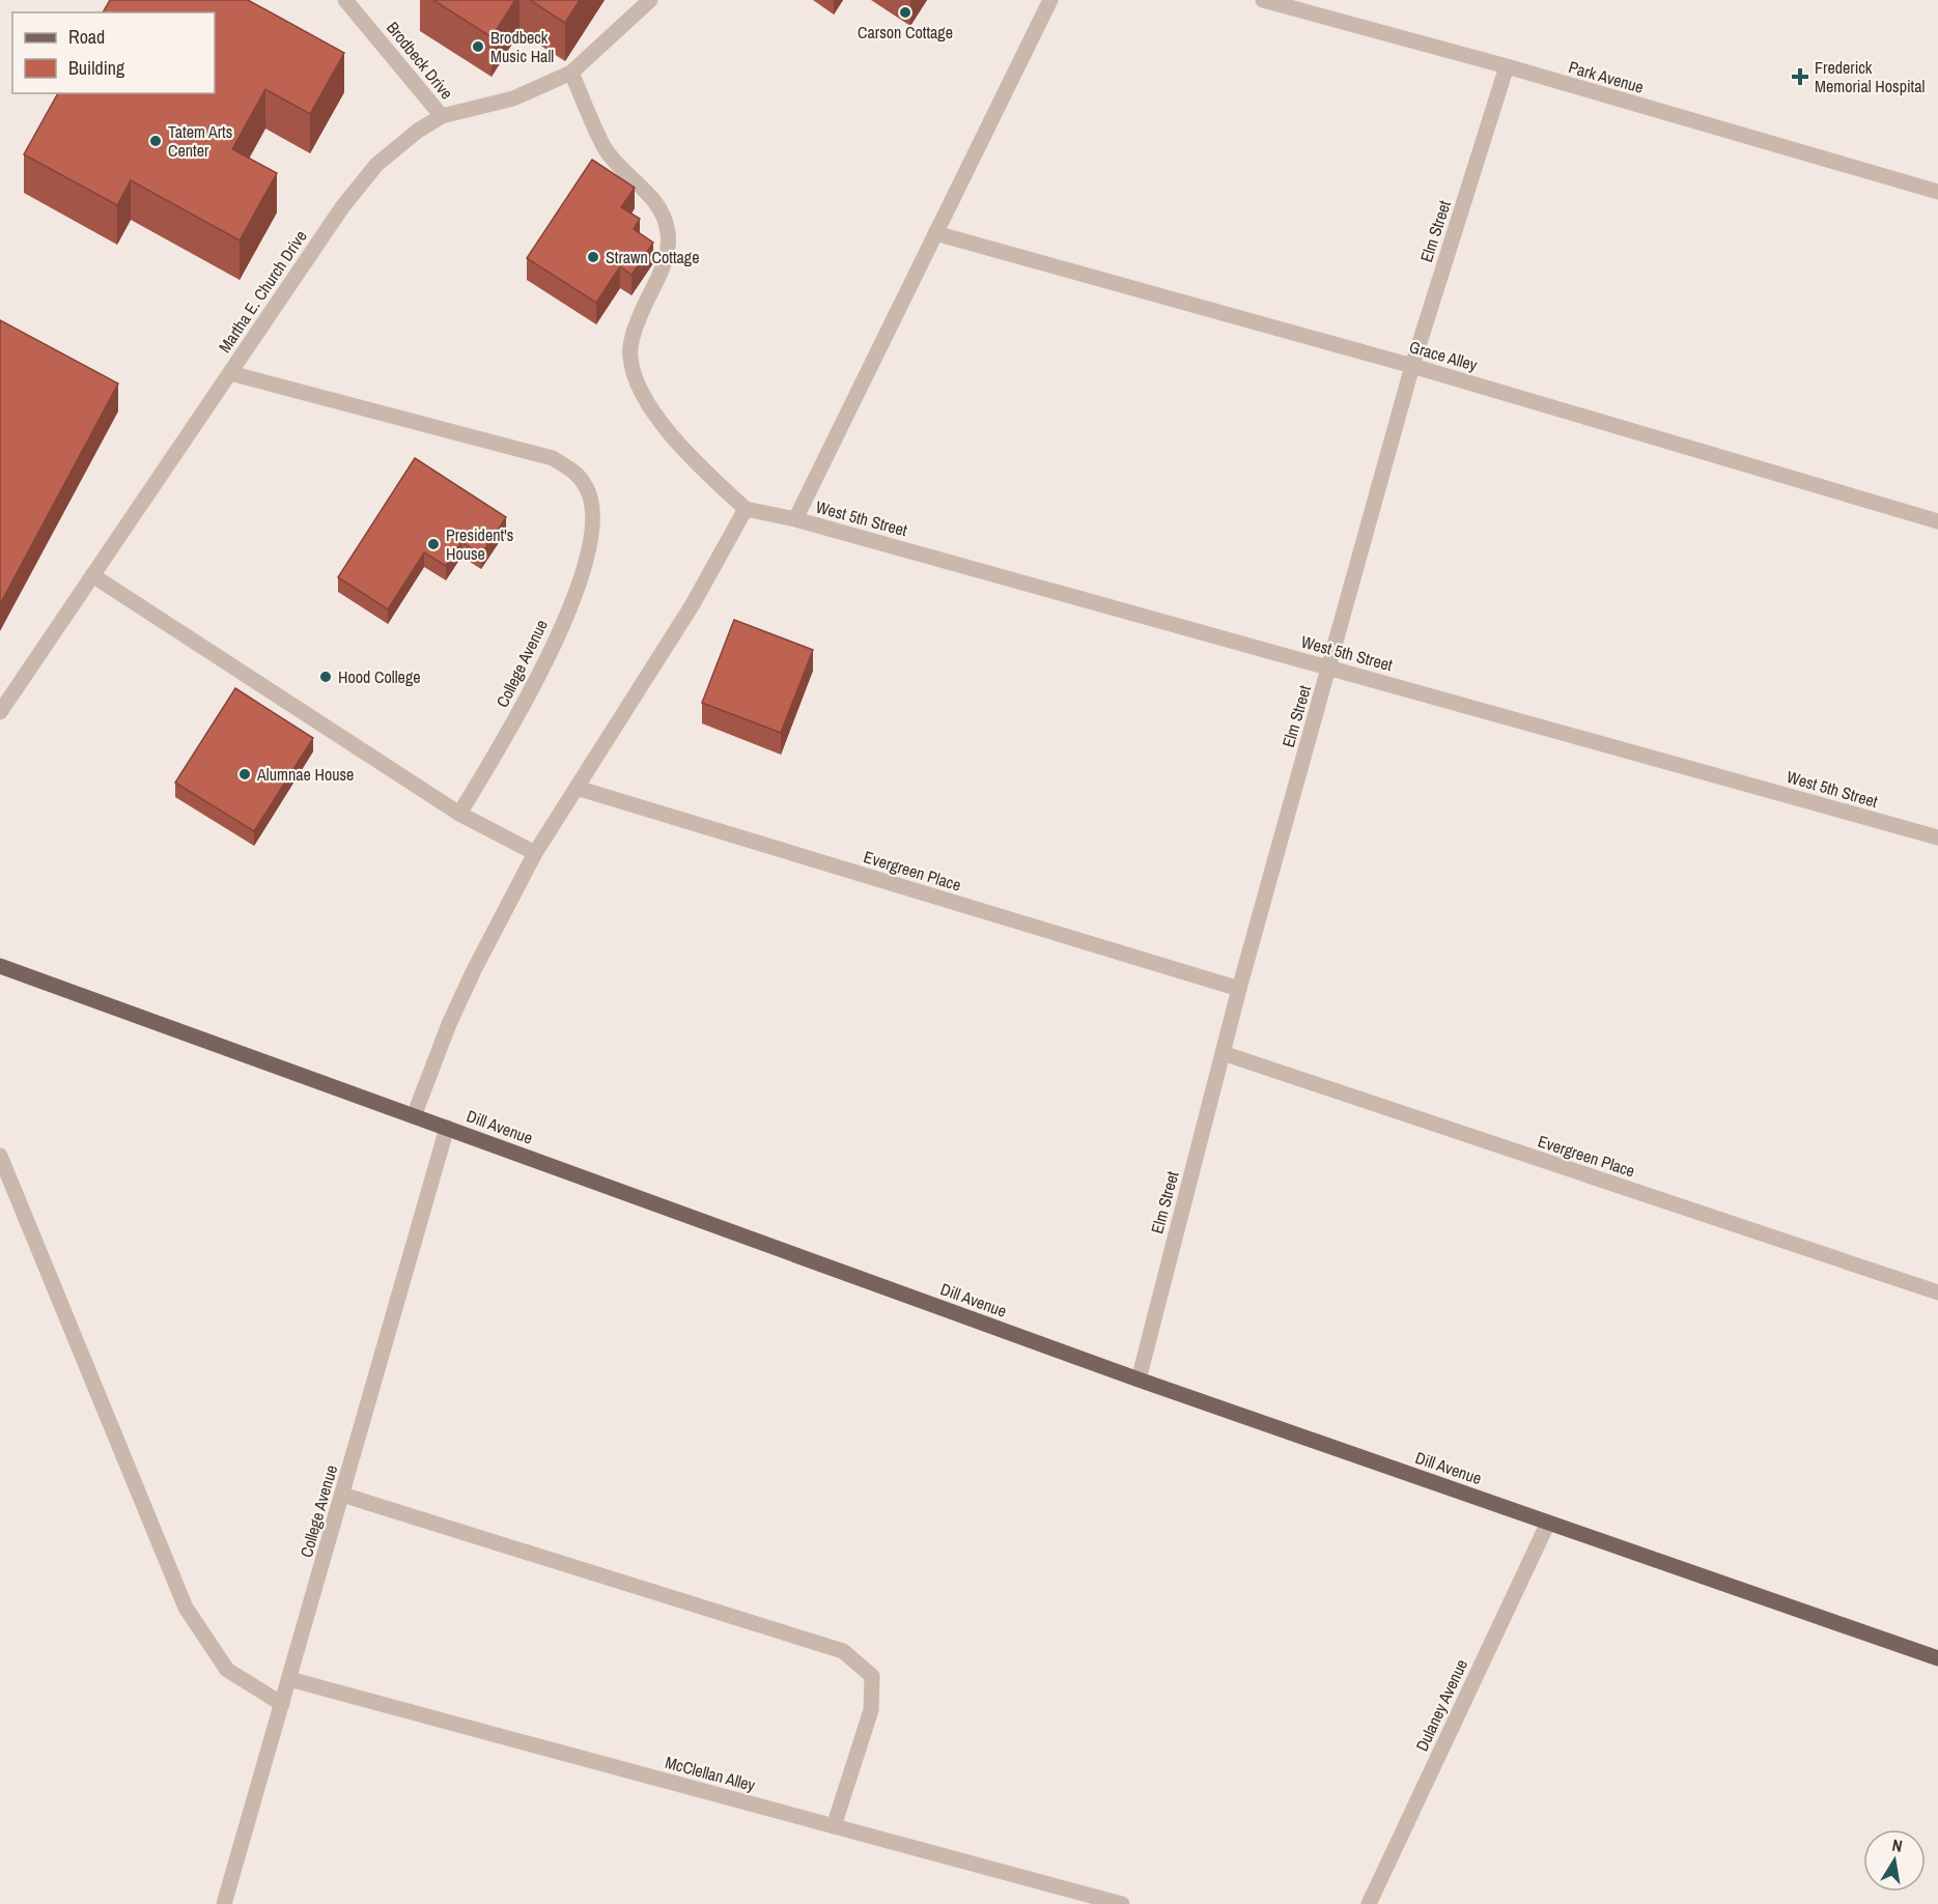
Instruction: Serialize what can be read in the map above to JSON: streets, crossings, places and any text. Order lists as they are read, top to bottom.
{
  "streets": {
    "main road": ["Dill Avenue"],
    "street": [
      "Brodbeck Drive",
      "Park Avenue",
      "Elm Street",
      "Martha E. Church Drive",
      "Grace Alley",
      "West 5th Street",
      "College Avenue",
      "Evergreen Place",
      "Dulaney Avenue",
      "McClellan Alley"
    ]
  },
  "crossings": [
    ["Brodbeck Drive", "Martha E. Church Drive"],
    ["Park Avenue", "Elm Street"],
    ["Elm Street", "Grace Alley"],
    ["Elm Street", "West 5th Street"],
    ["Elm Street", "Evergreen Place"],
    ["Elm Street", "Dill Avenue"],
    ["Martha E. Church Drive", "College Avenue"],
    ["College Avenue", "Dill Avenue"],
    ["College Avenue", "McClellan Alley"],
    ["Dill Avenue", "Dulaney Avenue"]
  ],
  "places": {
    "other": [
      "Carson Cottage",
      "Brodbeck Music Hall",
      "Tatem Arts Center",
      "Strawn Cottage",
      "President's House",
      "Hood College",
      "Alumnae House"
    ],
    "health": ["Frederick Memorial Hospital"]
  },
  "legend": ["Road", "Building"],
  "north": "top"
}
